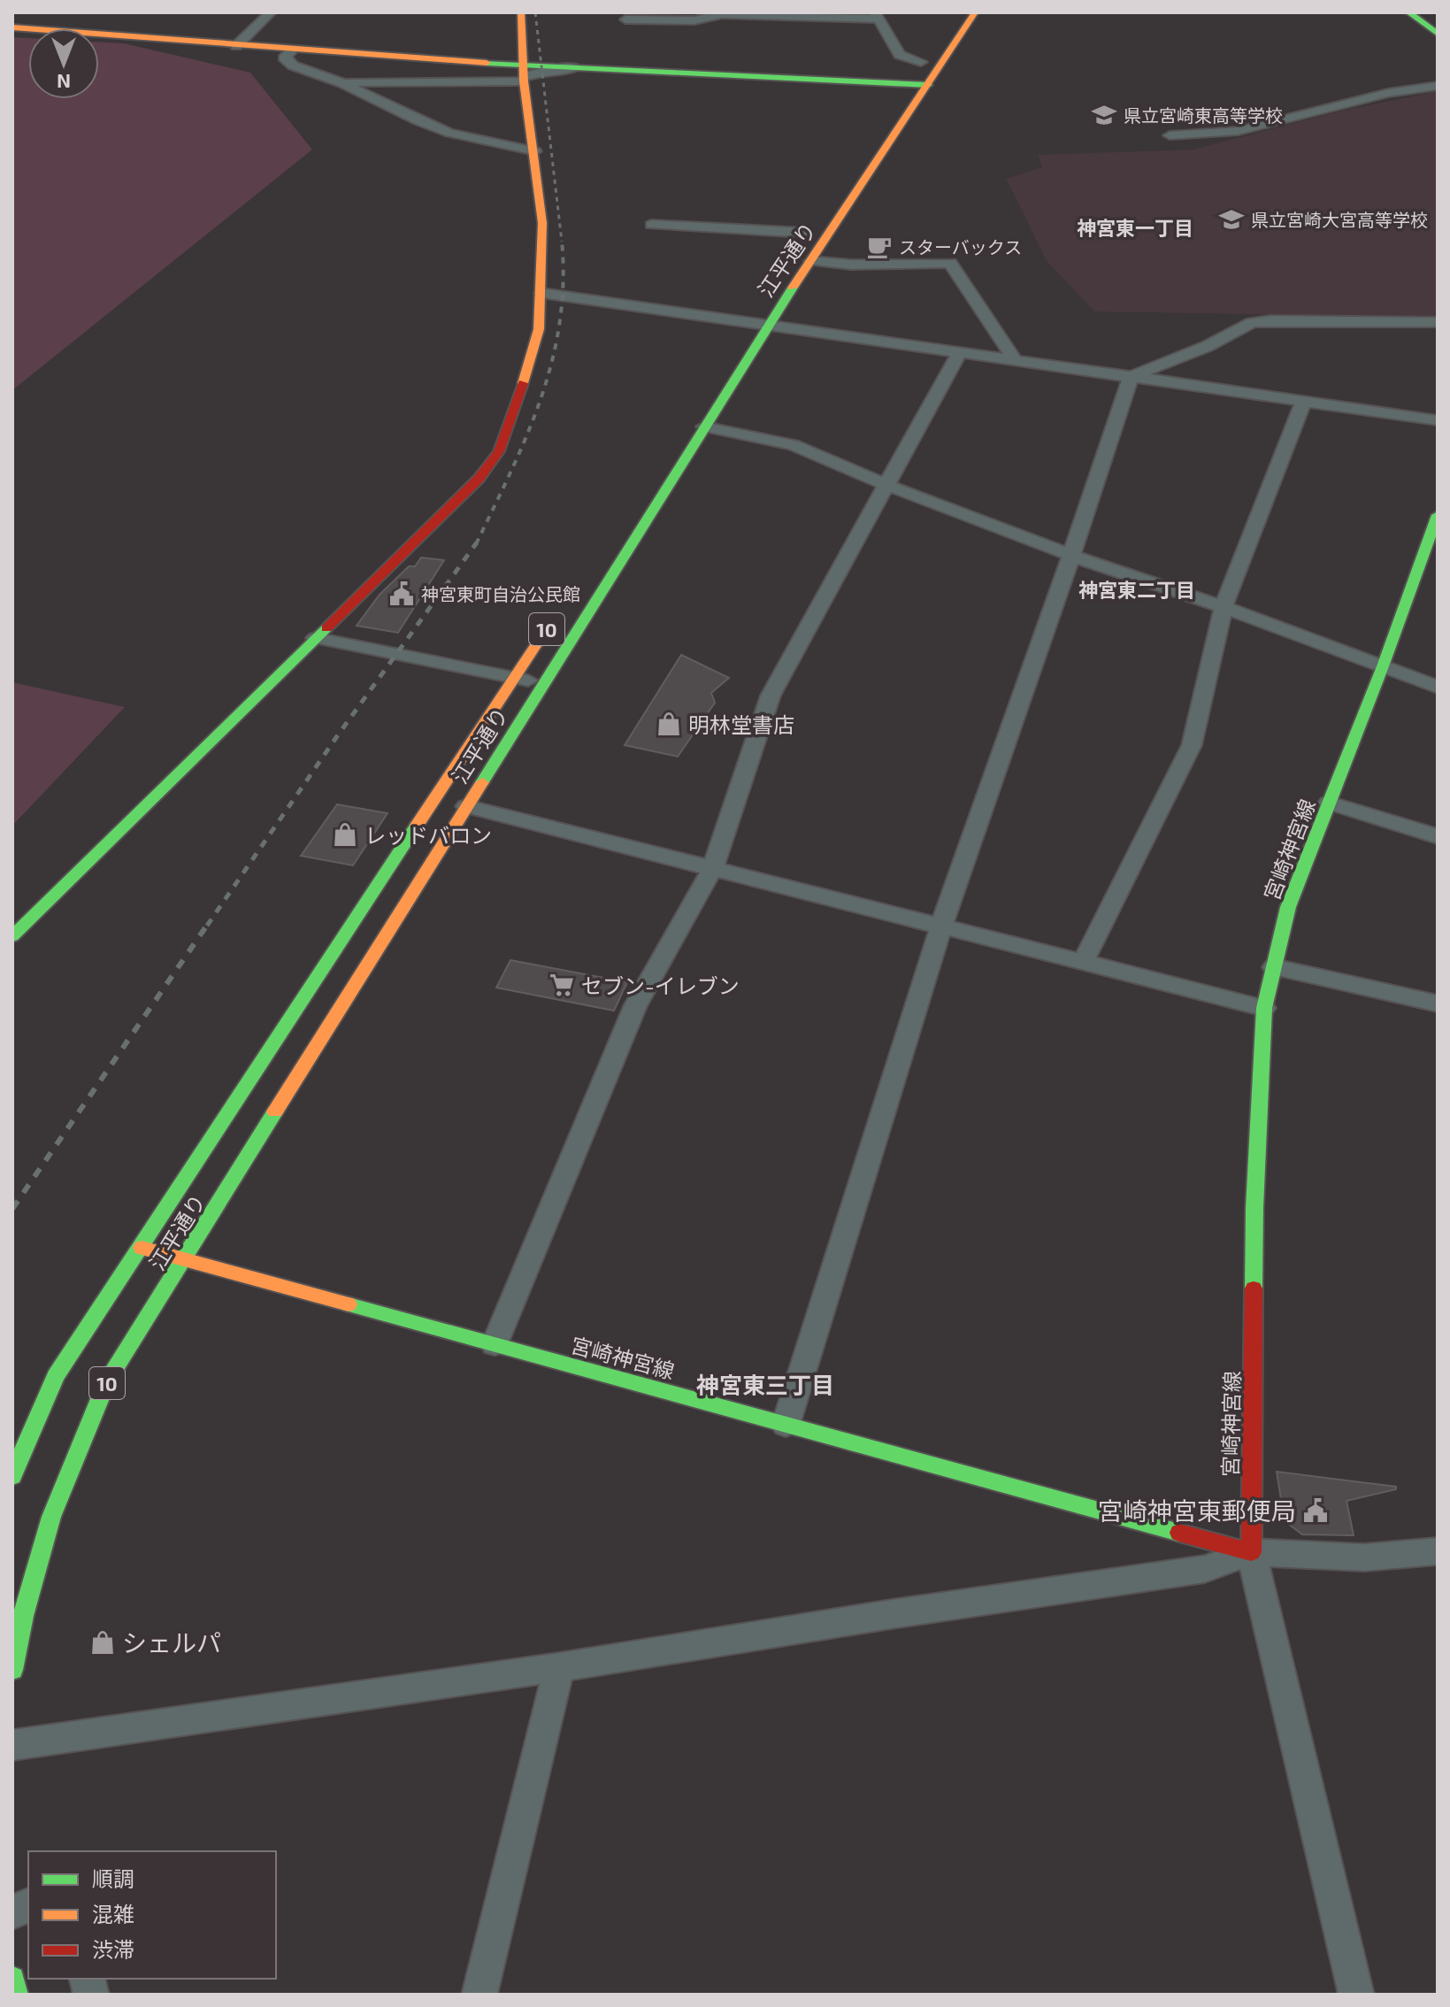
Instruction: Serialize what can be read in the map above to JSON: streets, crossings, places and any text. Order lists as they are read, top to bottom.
{
  "streets": {
    "main road": ["江平通り", "10", "宮崎神宮線"]
  },
  "crossings": [
    ["江平通り", "宮崎神宮線"]
  ],
  "districts": ["神宮東一丁目", "神宮東二丁目", "神宮東三丁目"],
  "places": {
    "school or university": ["県立宮崎東高等学校", "県立宮崎大宮高等学校"],
    "cafe": ["スターバックス"],
    "public building": ["神宮東町自治公民館", "宮崎神宮東郵便局"],
    "shop": ["明林堂書店", "レッドバロン", "シェルパ"],
    "supermarket": ["セブン-イレブン"]
  },
  "legend": ["順調", "混雑", "渋滞"],
  "north": "bottom"
}
